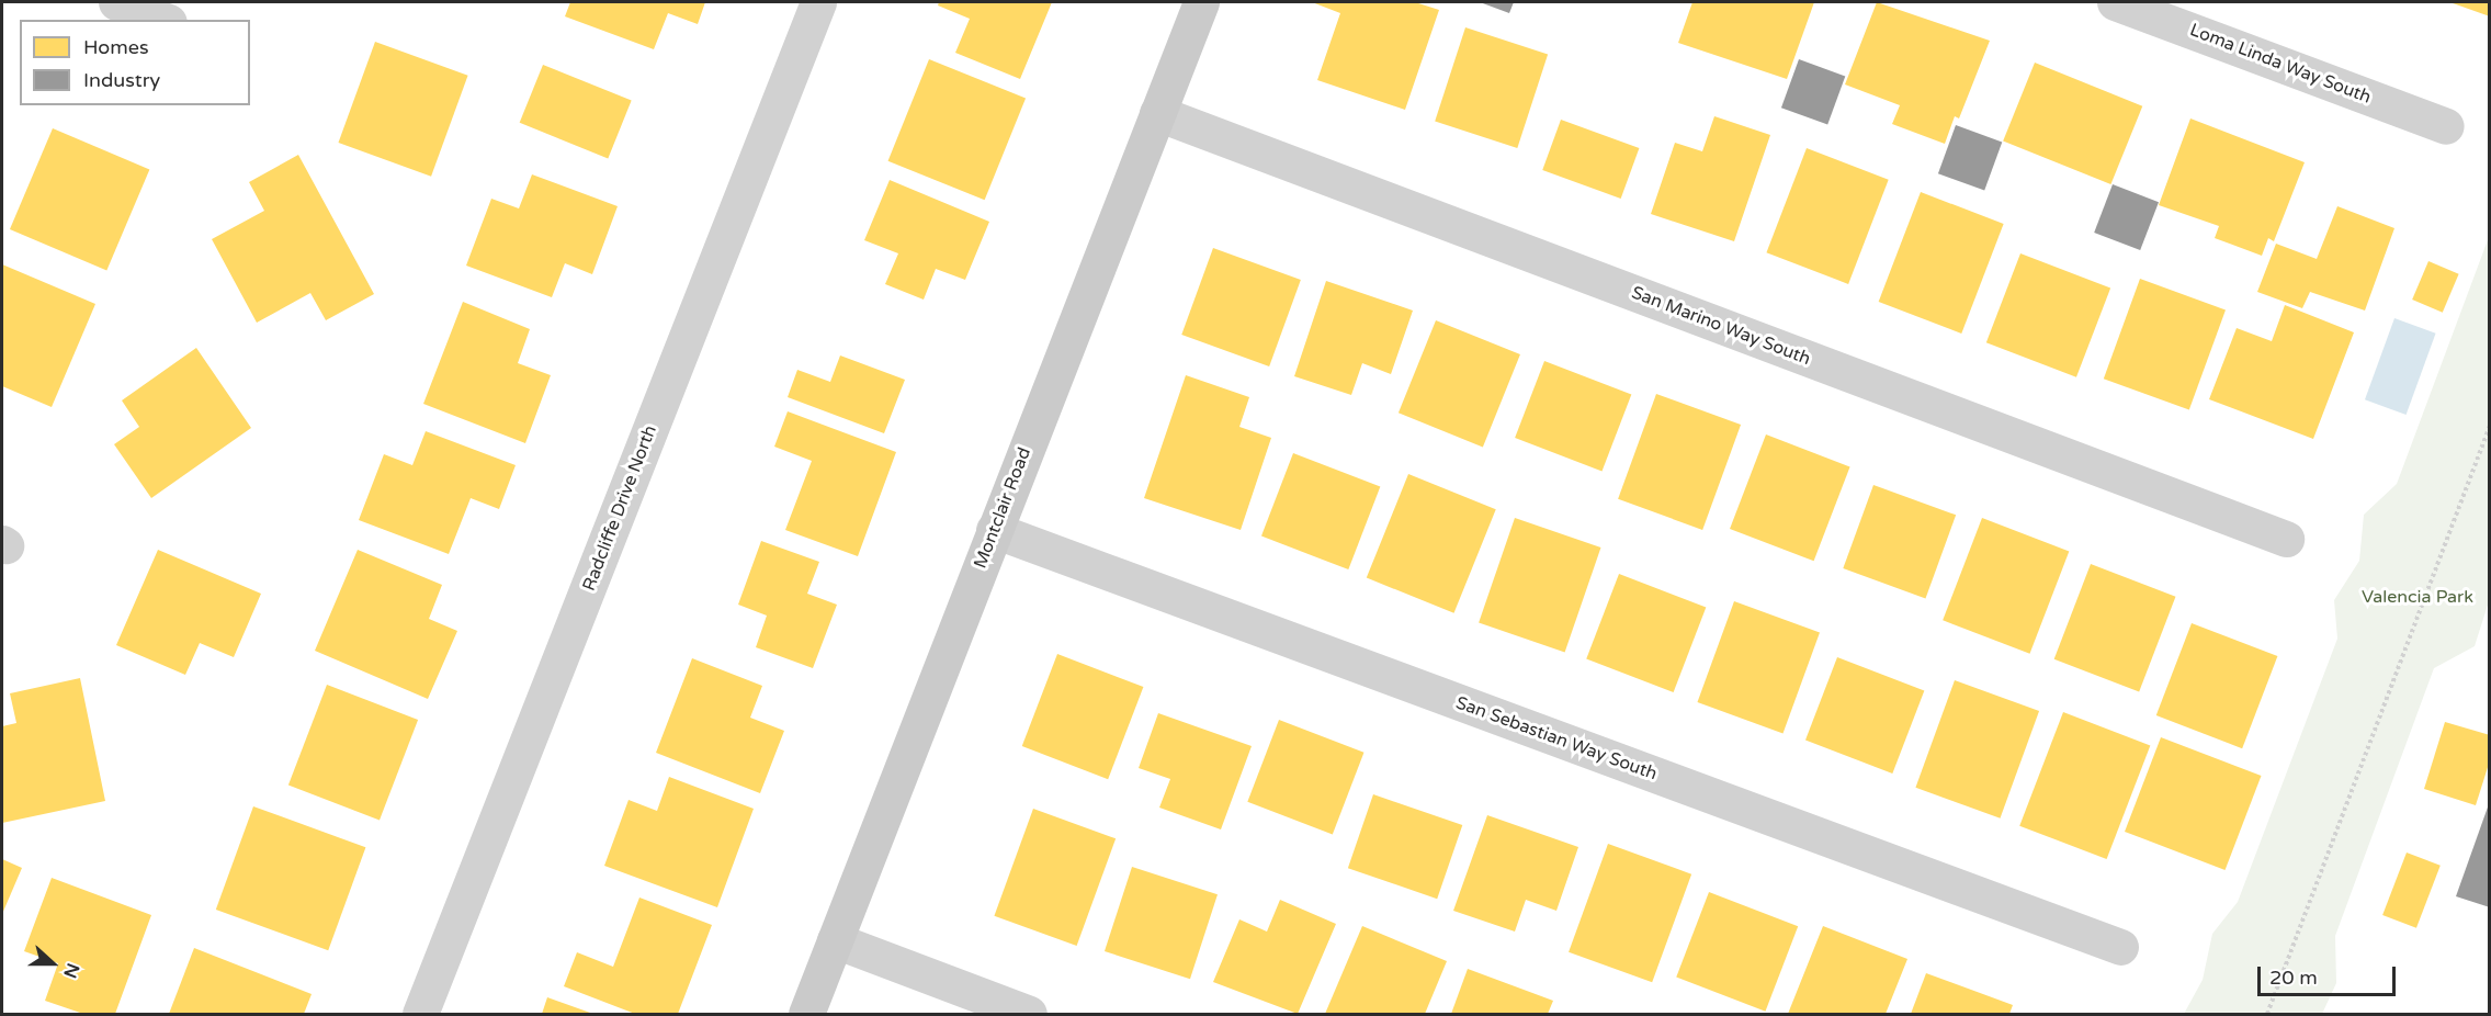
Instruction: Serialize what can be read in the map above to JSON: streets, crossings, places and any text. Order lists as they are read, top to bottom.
{
  "streets": {
    "street": [
      "Loma Linda Way South",
      "San Marino Way South",
      "Radcliffe Drive North",
      "Montclair Road",
      "San Sebastian Way South"
    ]
  },
  "crossings": [
    ["San Marino Way South", "Montclair Road"],
    ["Montclair Road", "San Sebastian Way South"]
  ],
  "parks": ["Valencia Park"],
  "legend": ["Homes", "Industry"],
  "scale_bar": "20 m",
  "north": "right"
}
